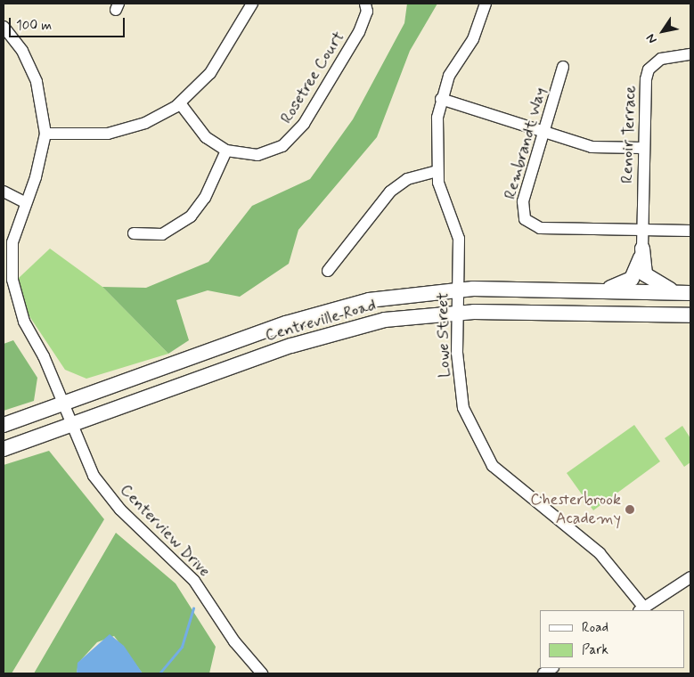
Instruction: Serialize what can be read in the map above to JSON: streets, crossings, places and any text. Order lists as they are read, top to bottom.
{
  "streets": {
    "main road": ["Centreville Road"],
    "street": [
      "Rosetree Court",
      "Renoir Terrace",
      "Rembrandt Way",
      "Lowe Street",
      "Centerview Drive"
    ]
  },
  "crossings": [
    ["Renoir Terrace", "Rembrandt Way"],
    ["Centreville Road", "Lowe Street"],
    ["Centreville Road", "Centerview Drive"]
  ],
  "places": ["Chesterbrook Academy"],
  "legend": ["Road", "Park"],
  "scale_bar": "100 m",
  "north": "bottom left"
}
